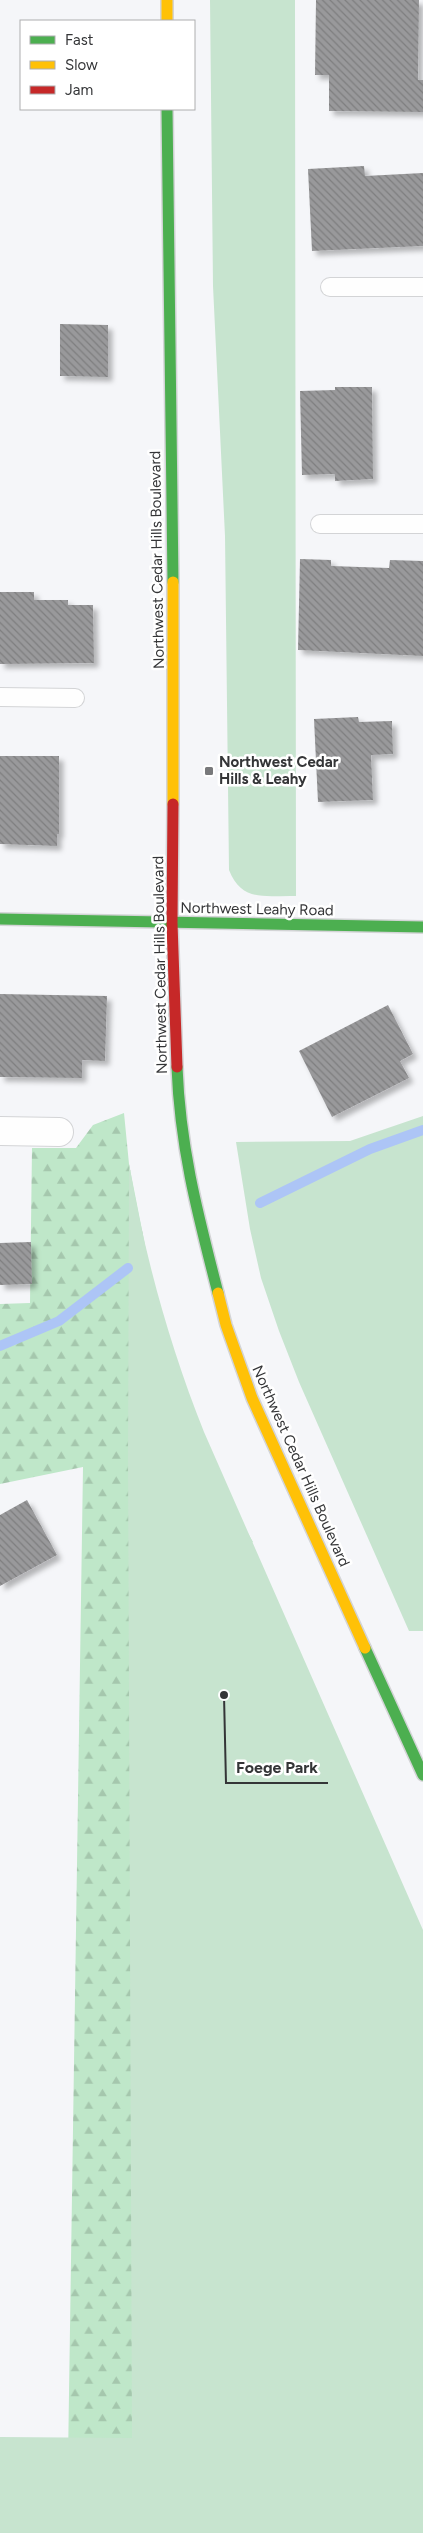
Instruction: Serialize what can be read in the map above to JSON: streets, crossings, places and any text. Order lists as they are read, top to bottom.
{
  "streets": {
    "main road": ["Northwest Cedar Hills Boulevard", "Northwest Leahy Road"]
  },
  "crossings": [
    ["Northwest Cedar Hills Boulevard", "Northwest Leahy Road"]
  ],
  "places": {
    "transit": ["Northwest Cedar Hills & Leahy"],
    "other": ["Foege Park"]
  },
  "legend": ["Fast", "Slow", "Jam"]
}
